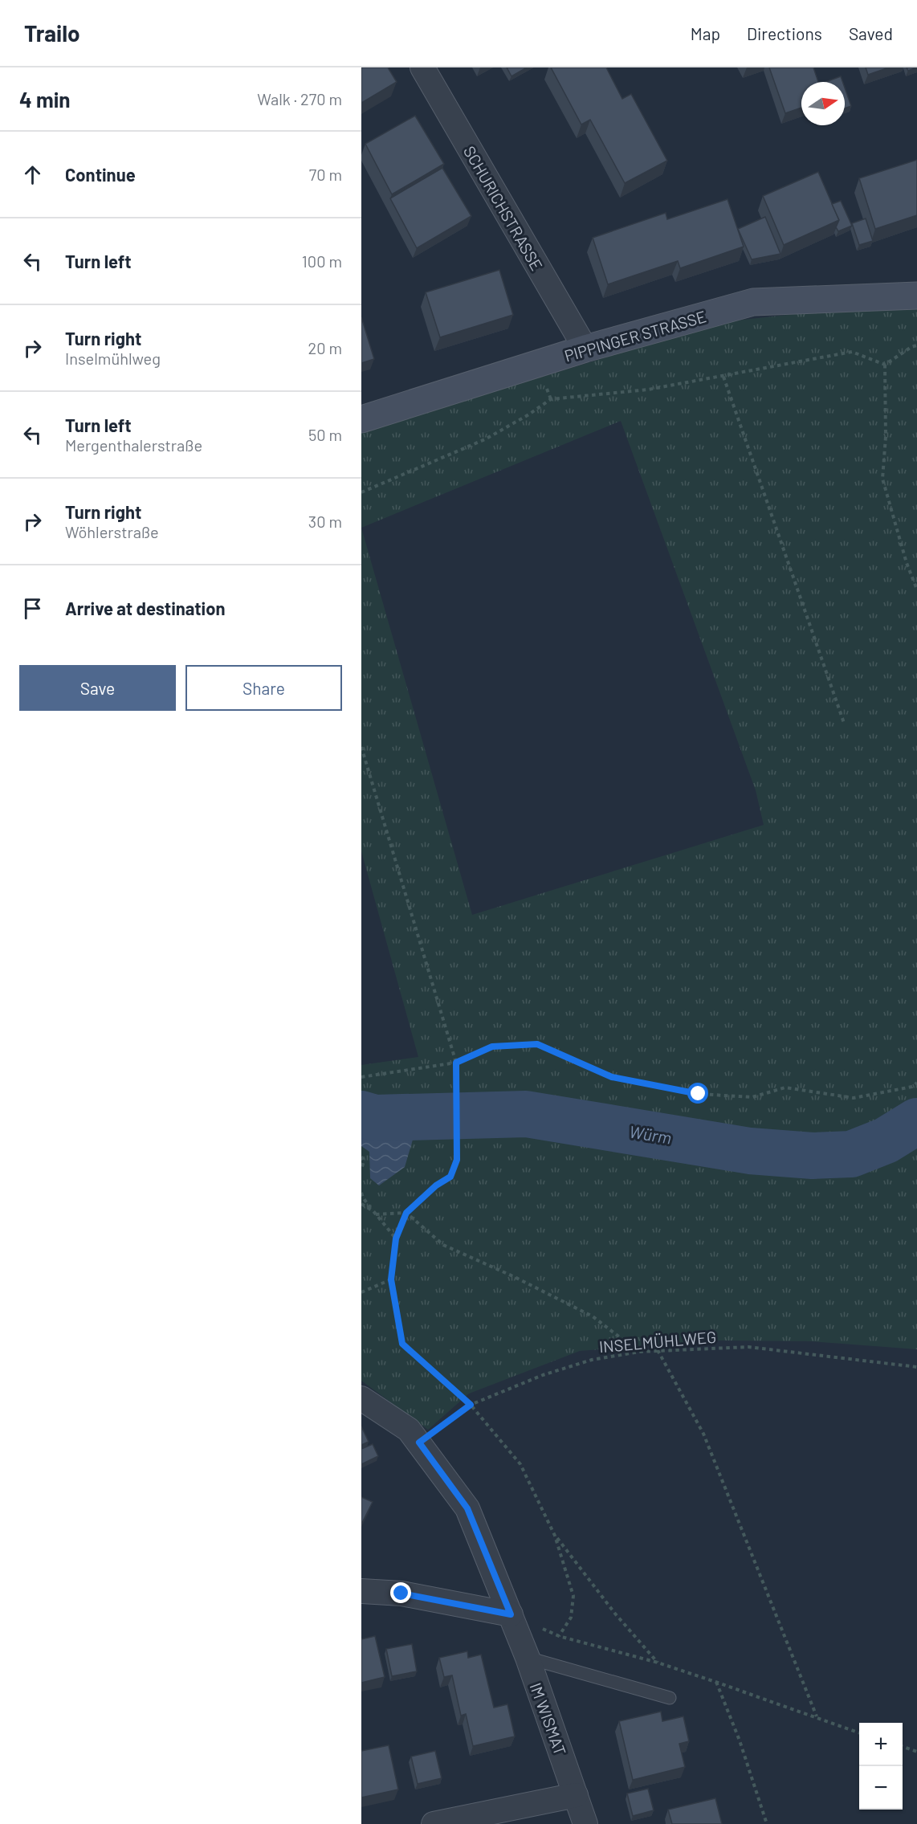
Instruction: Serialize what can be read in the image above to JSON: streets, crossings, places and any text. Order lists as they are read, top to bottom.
{
  "streets": {
    "main road": ["PIPPINGER STRASSE"],
    "street": ["SCHURICHSTRASSE", "IM WISMAT"],
    "path": ["INSELMÜHLWEG"]
  },
  "crossings": [
    ["SCHURICHSTRASSE", "PIPPINGER STRASSE"],
    ["INSELMÜHLWEG", "IM WISMAT"]
  ],
  "water": ["Würm"],
  "north": "right",
  "page": {
    "header": "Trailo",
    "nav": ["Map", "Directions", "Saved"],
    "heading": ["4 min", "Walk · 270 m"],
    "list": [
      ["Continue", "70 m"],
      ["Turn left", "100 m"],
      ["Turn right", "Inselmühlweg", "20 m"],
      ["Turn left", "Mergenthalerstraße", "50 m"],
      ["Turn right", "Wöhlerstraße", "30 m"],
      "Arrive at destination"
    ],
    "buttons": ["Save", "Share"],
    "map_buttons": ["+", "−"]
  }
}
